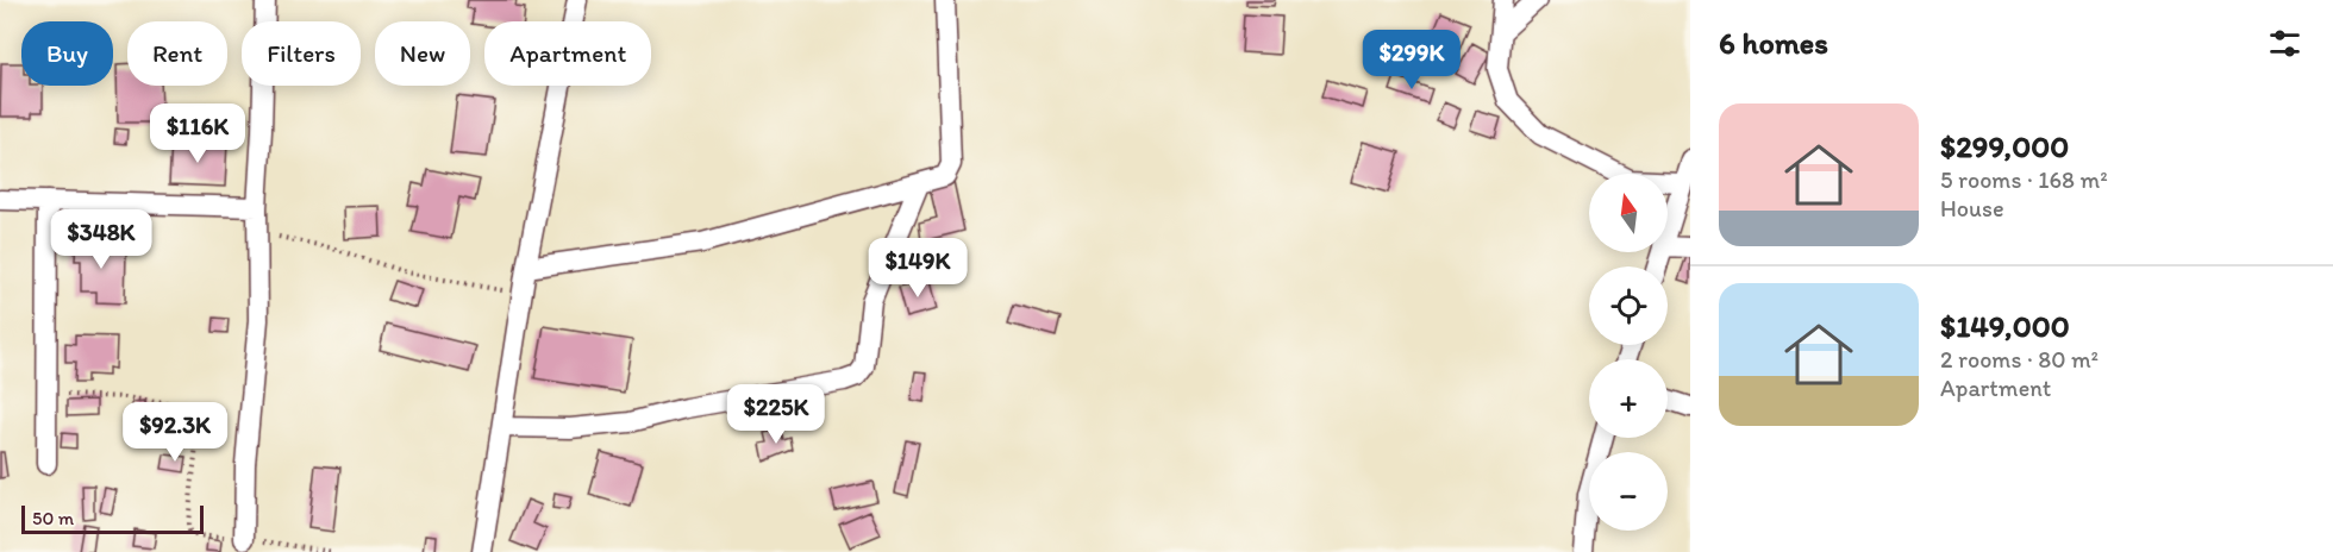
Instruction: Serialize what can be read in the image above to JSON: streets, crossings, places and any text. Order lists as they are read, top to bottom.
{
  "scale_bar": "50 m",
  "north": "top",
  "page": {
    "heading": "6 homes",
    "chip": [
      "Buy",
      "Rent",
      "Filters",
      "New",
      "Apartment"
    ],
    "price": [
      "$299K",
      "$116K",
      "$348K",
      "$149K",
      "$225K",
      "$92.3K"
    ],
    "list": [
      {
        "name": "$299,000",
        "note": "5 rooms · 168 m² · House"
      },
      {
        "name": "$149,000",
        "note": "2 rooms · 80 m² · Apartment"
      }
    ],
    "map_buttons": ["+", "−"],
    "scale": "50 m"
  }
}
